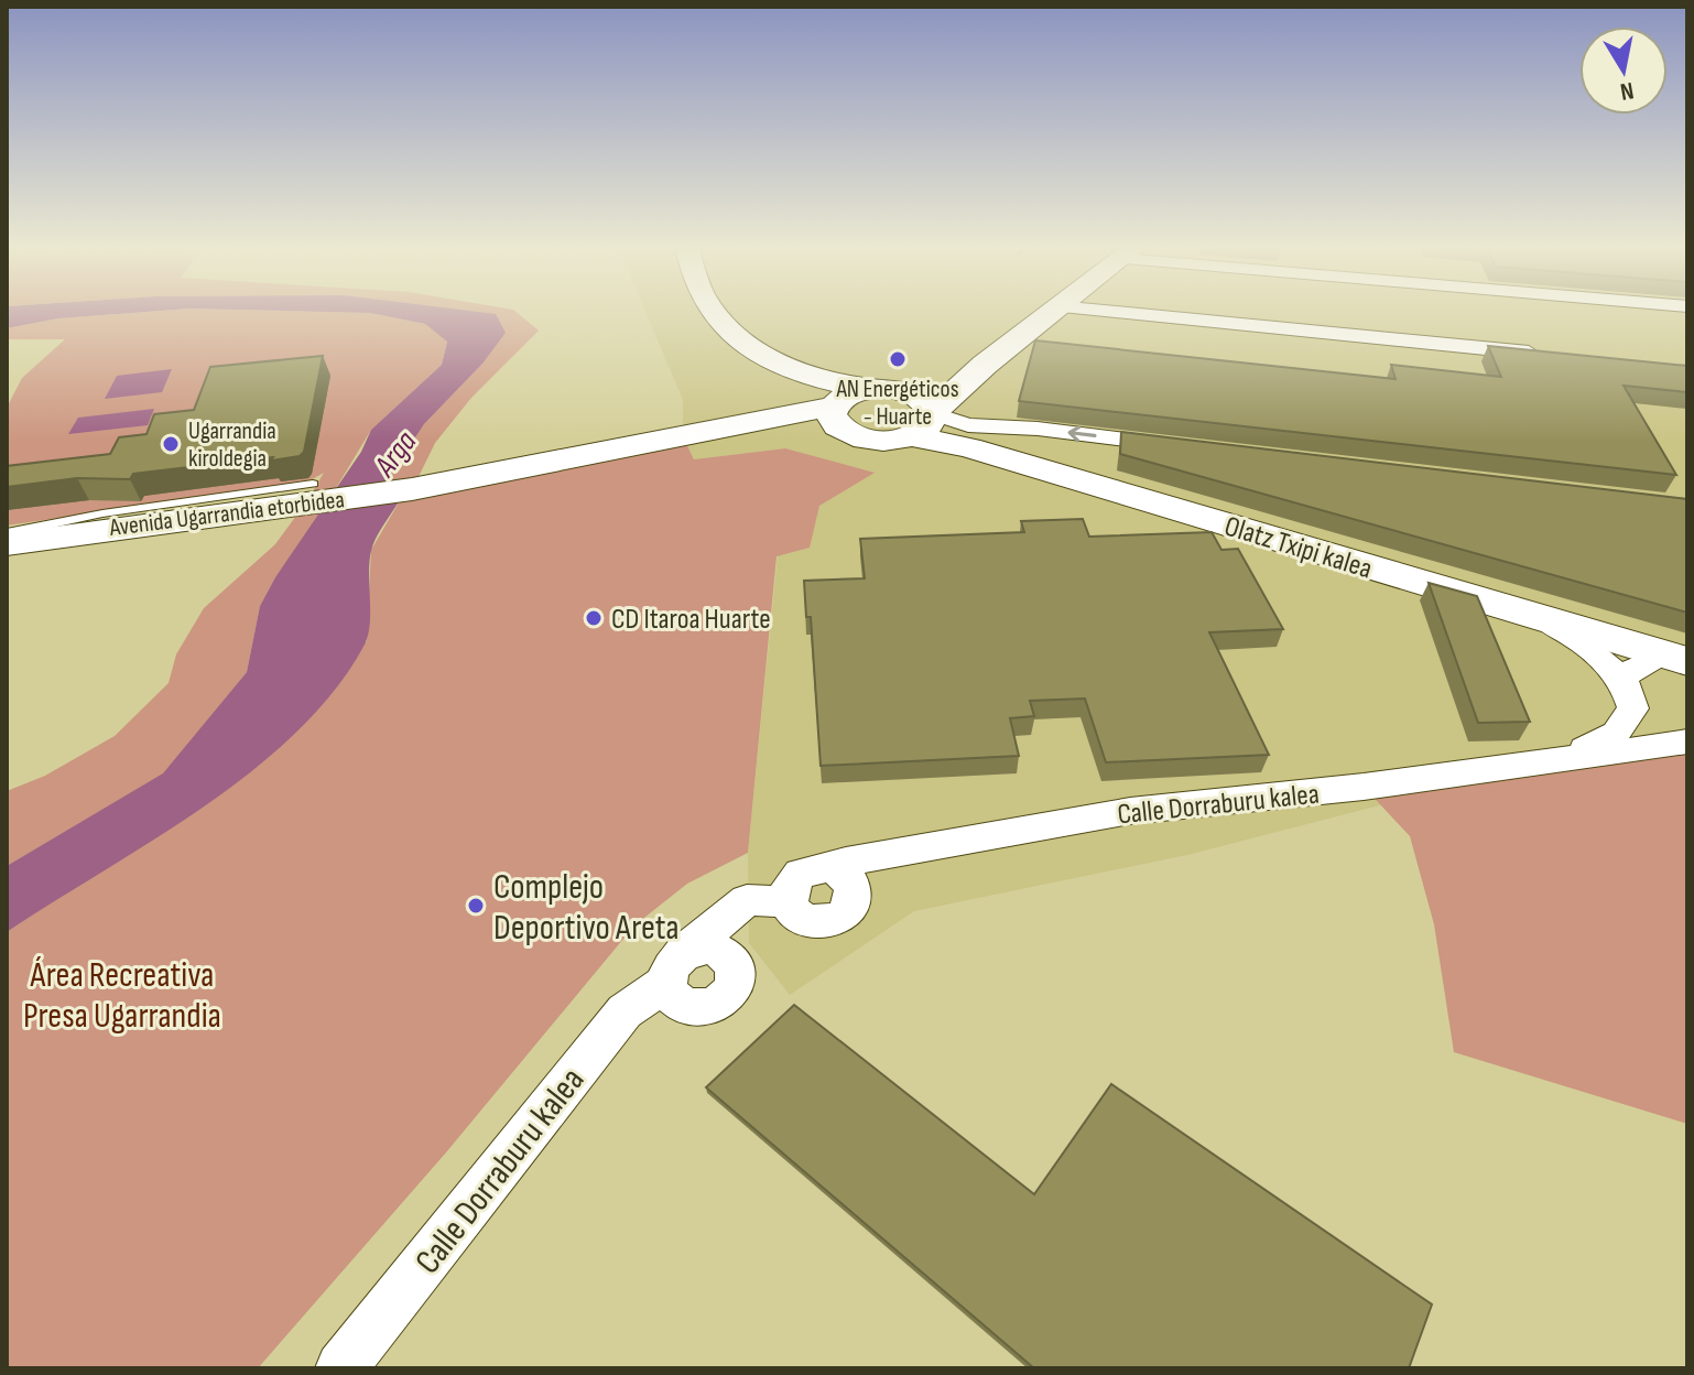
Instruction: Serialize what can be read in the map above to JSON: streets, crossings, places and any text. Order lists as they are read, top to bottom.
{
  "streets": {
    "main road": ["Avenida Ugarrandia etorbidea", "Olatz Txipi kalea"],
    "street": ["Calle Dorraburu kalea"]
  },
  "crossings": [
    ["Olatz Txipi kalea", "Calle Dorraburu kalea"]
  ],
  "water": ["Arga"],
  "parks": ["Área Recreativa Presa Ugarrandia"],
  "places": [
    "AN Energéticos - Huarte",
    "Ugarrandia kiroldegia",
    "CD Itaroa Huarte",
    "Complejo Deportivo Areta"
  ],
  "north": "bottom"
}
